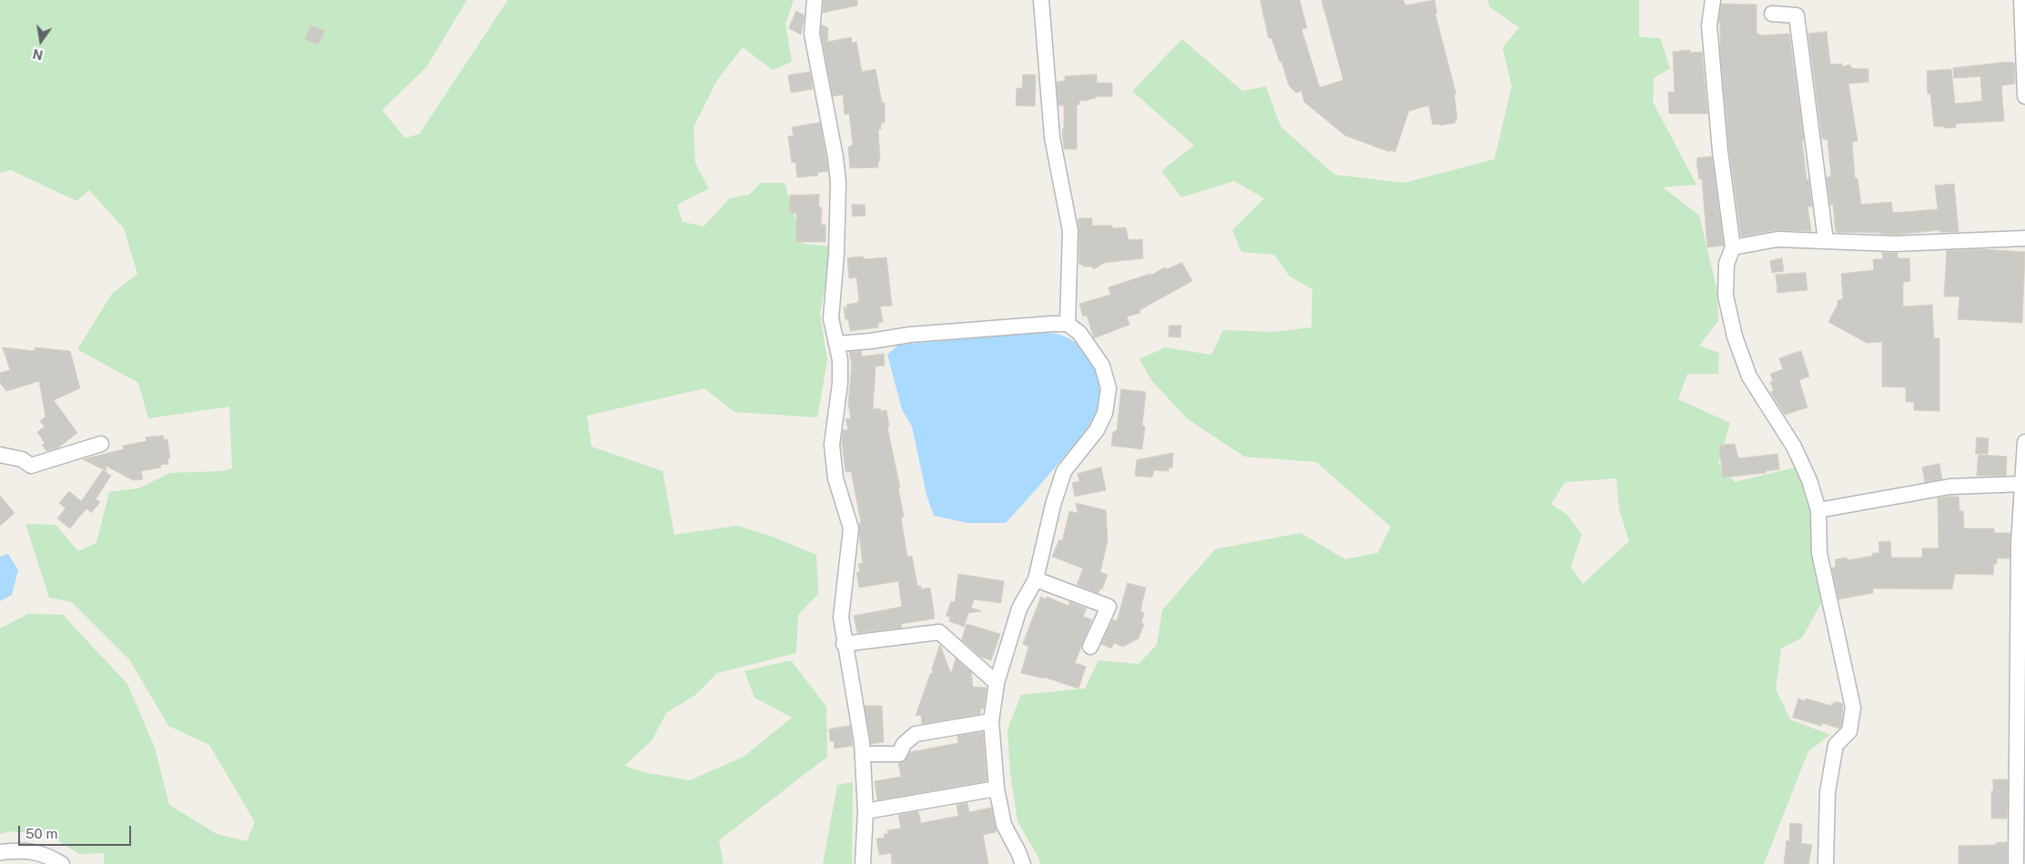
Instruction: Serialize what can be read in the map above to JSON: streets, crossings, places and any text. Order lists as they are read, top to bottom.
{
  "scale_bar": "50 m",
  "north": "bottom"
}
